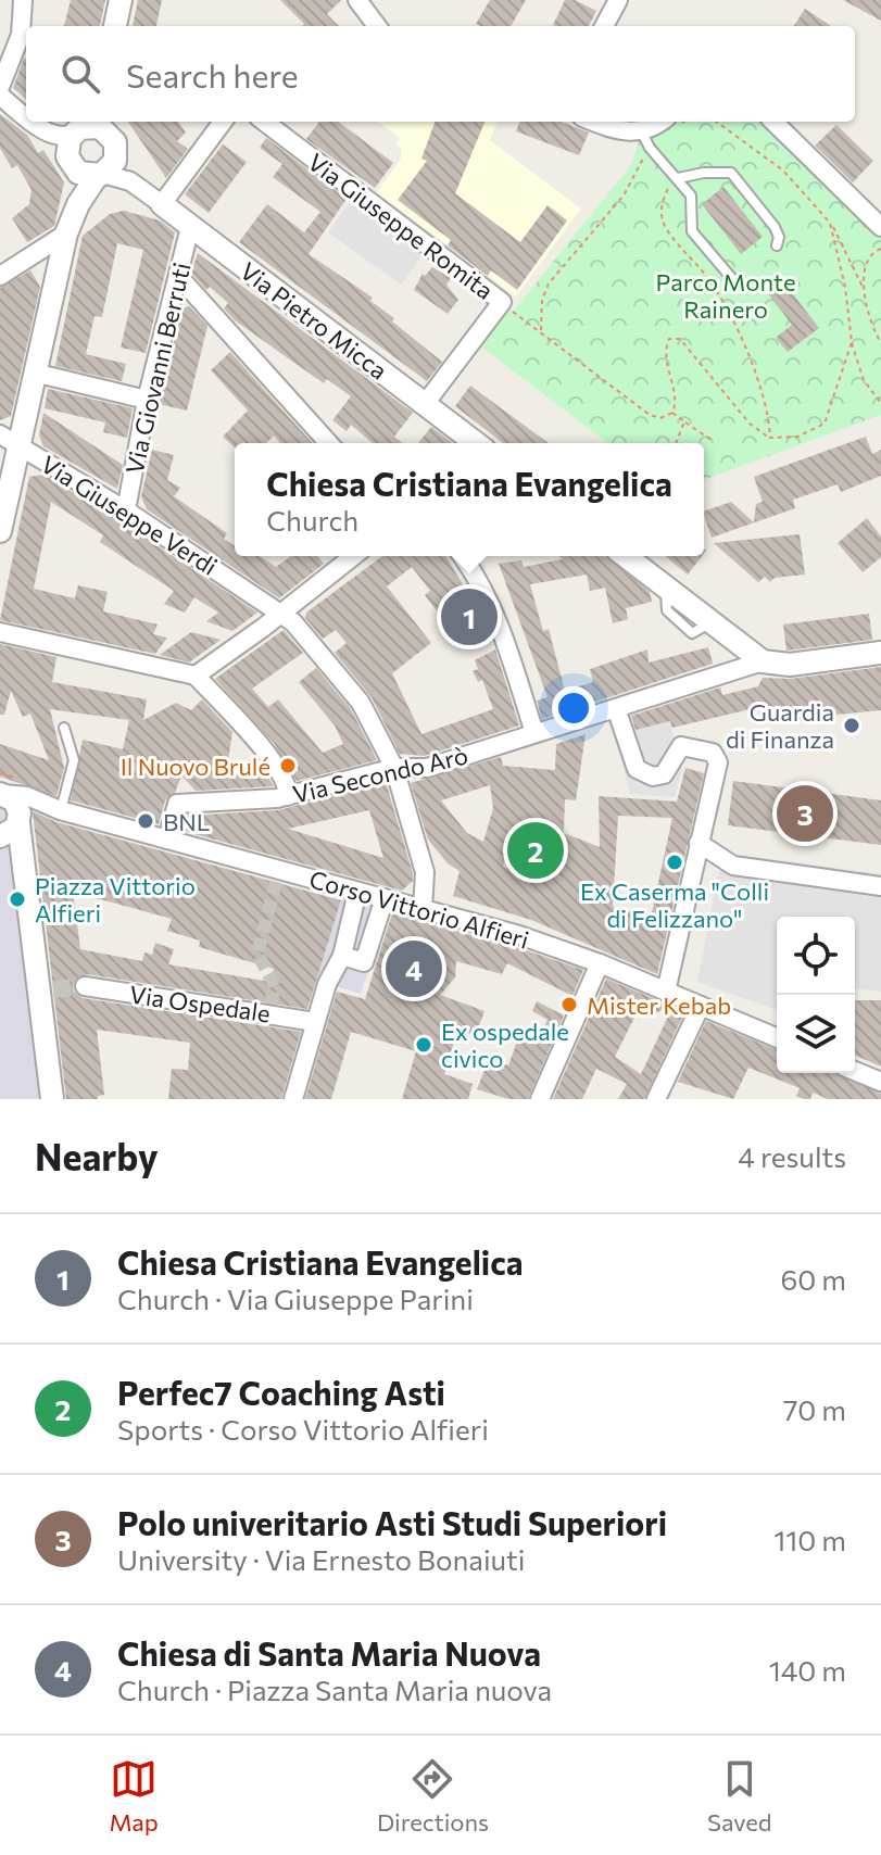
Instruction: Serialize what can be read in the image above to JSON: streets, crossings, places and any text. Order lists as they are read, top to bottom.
{
  "streets": {
    "street": [
      "Via Giuseppe Romita",
      "Via Pietro Micca",
      "Via Giovanni Berruti",
      "Via Giuseppe Verdi",
      "Via Secondo Arò",
      "Corso Vittorio Alfieri",
      "Via Ospedale"
    ]
  },
  "crossings": [
    ["Via Pietro Micca", "Via Giovanni Berruti"],
    ["Via Giovanni Berruti", "Via Giuseppe Verdi"],
    ["Via Giuseppe Verdi", "Via Secondo Arò"],
    ["Via Giuseppe Verdi", "Corso Vittorio Alfieri"],
    ["Via Secondo Arò", "Corso Vittorio Alfieri"]
  ],
  "parks": ["Parco Monte Rainero"],
  "places": [
    "Guardia di Finanza",
    "Il Nuovo Brulé",
    "BNL",
    "Ex Caserma \"Colli di Felizzano\"",
    "Piazza Vittorio Alfieri",
    "Mister Kebab",
    "Ex ospedale civico"
  ],
  "page": {
    "search": "Search here",
    "popup": ["Chiesa Cristiana Evangelica", "Church"],
    "pins": [
      "1",
      "3",
      "2",
      "4"
    ],
    "heading": ["Nearby", "4 results"],
    "list": [
      {
        "mark": "1",
        "name": "Chiesa Cristiana Evangelica",
        "note": "Church · Via Giuseppe Parini",
        "value": "60 m"
      },
      {
        "mark": "2",
        "name": "Perfec7 Coaching Asti",
        "note": "Sports · Corso Vittorio Alfieri",
        "value": "70 m"
      },
      {
        "mark": "3",
        "name": "Polo univeritario Asti Studi Superiori",
        "note": "University · Via Ernesto Bonaiuti",
        "value": "110 m"
      },
      {
        "mark": "4",
        "name": "Chiesa di Santa Maria Nuova",
        "note": "Church · Piazza Santa Maria nuova",
        "value": "140 m"
      }
    ],
    "nav": ["Map", "Directions", "Saved"]
  }
}
